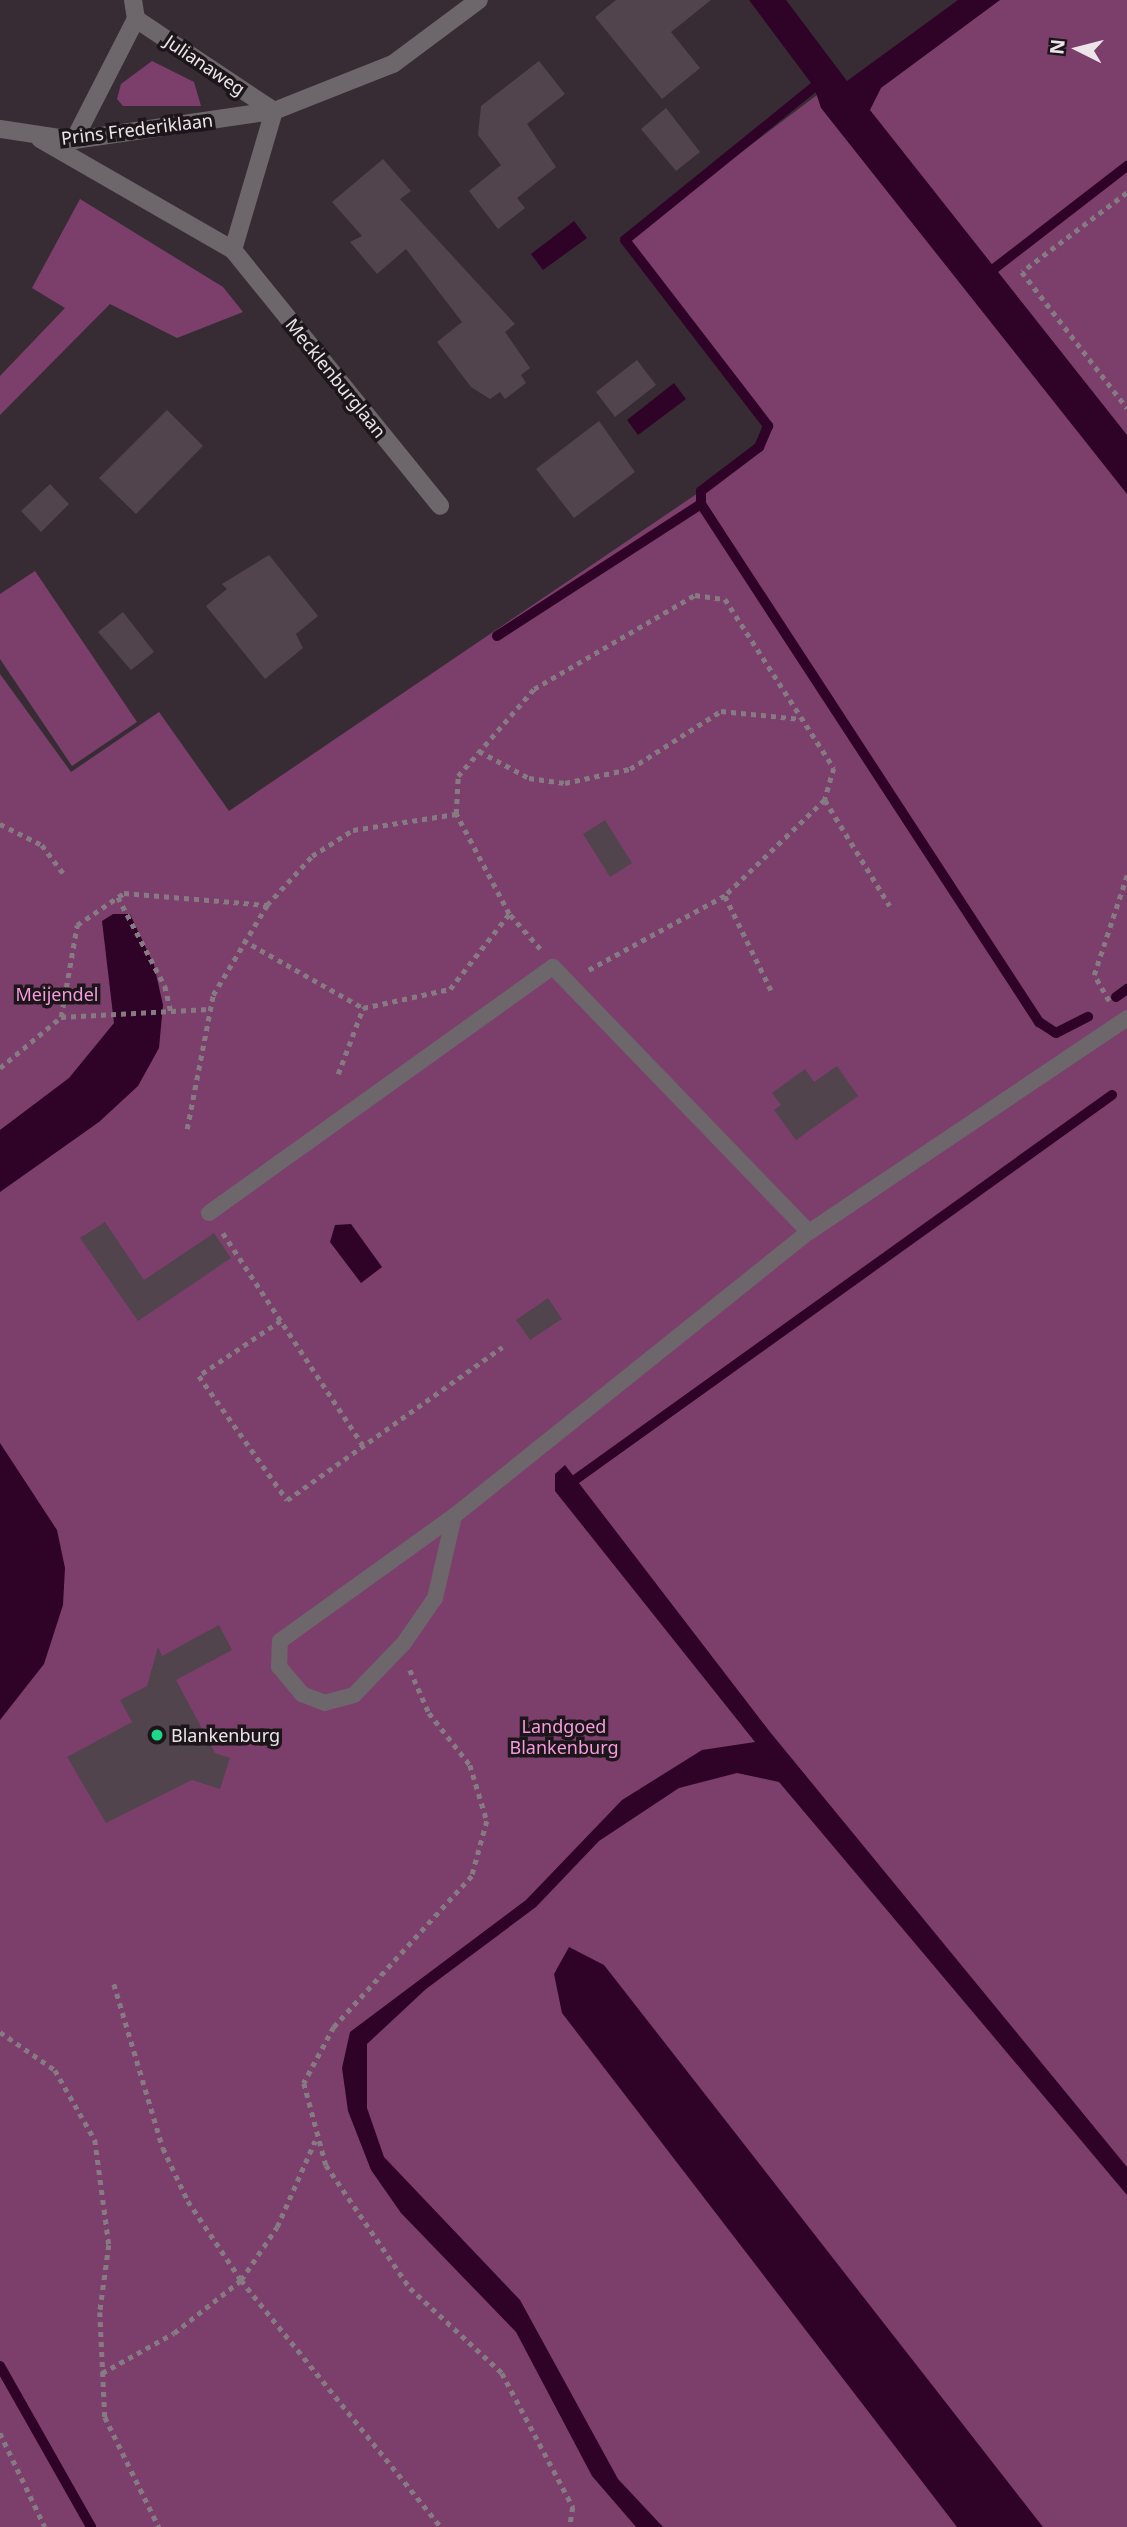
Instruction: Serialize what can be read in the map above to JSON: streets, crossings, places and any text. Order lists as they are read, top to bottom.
{
  "streets": {
    "street": ["Julianaweg", "Prins Frederiklaan", "Mecklenburglaan"]
  },
  "crossings": [
    ["Julianaweg", "Prins Frederiklaan"],
    ["Prins Frederiklaan", "Mecklenburglaan"]
  ],
  "parks": ["Meijendel", "Landgoed Blankenburg"],
  "places": ["Blankenburg"],
  "north": "left"
}
